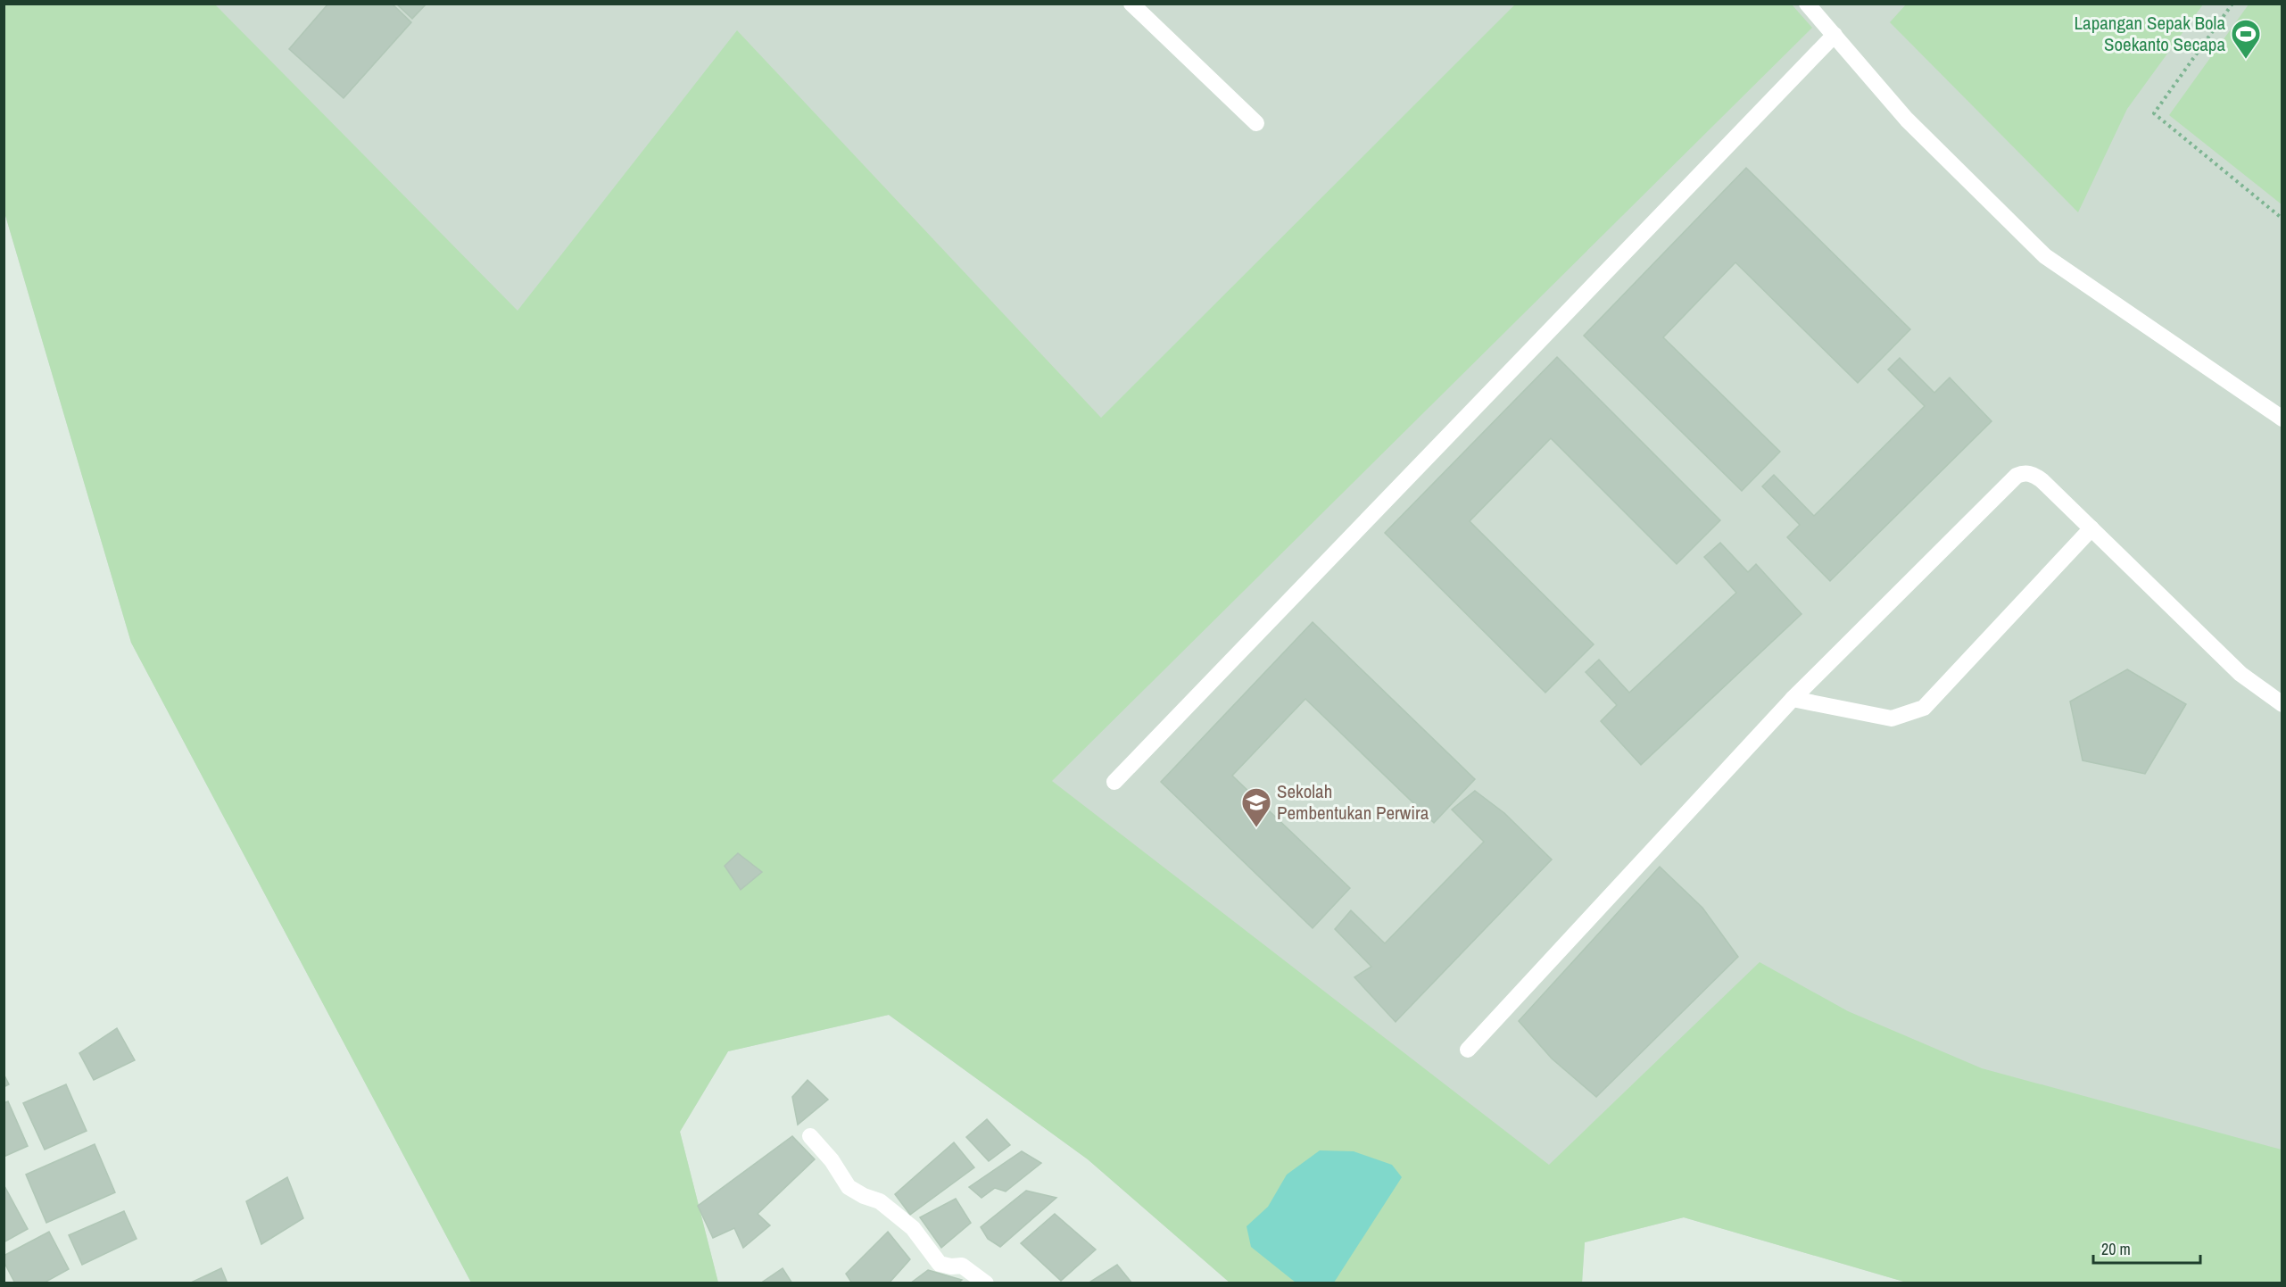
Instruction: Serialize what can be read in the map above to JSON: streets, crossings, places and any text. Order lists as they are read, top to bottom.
{
  "places": {
    "sports": ["Lapangan Sepak Bola Soekanto Secapa"],
    "school or university": ["Sekolah Pembentukan Perwira"]
  },
  "scale_bar": "20 m"
}
